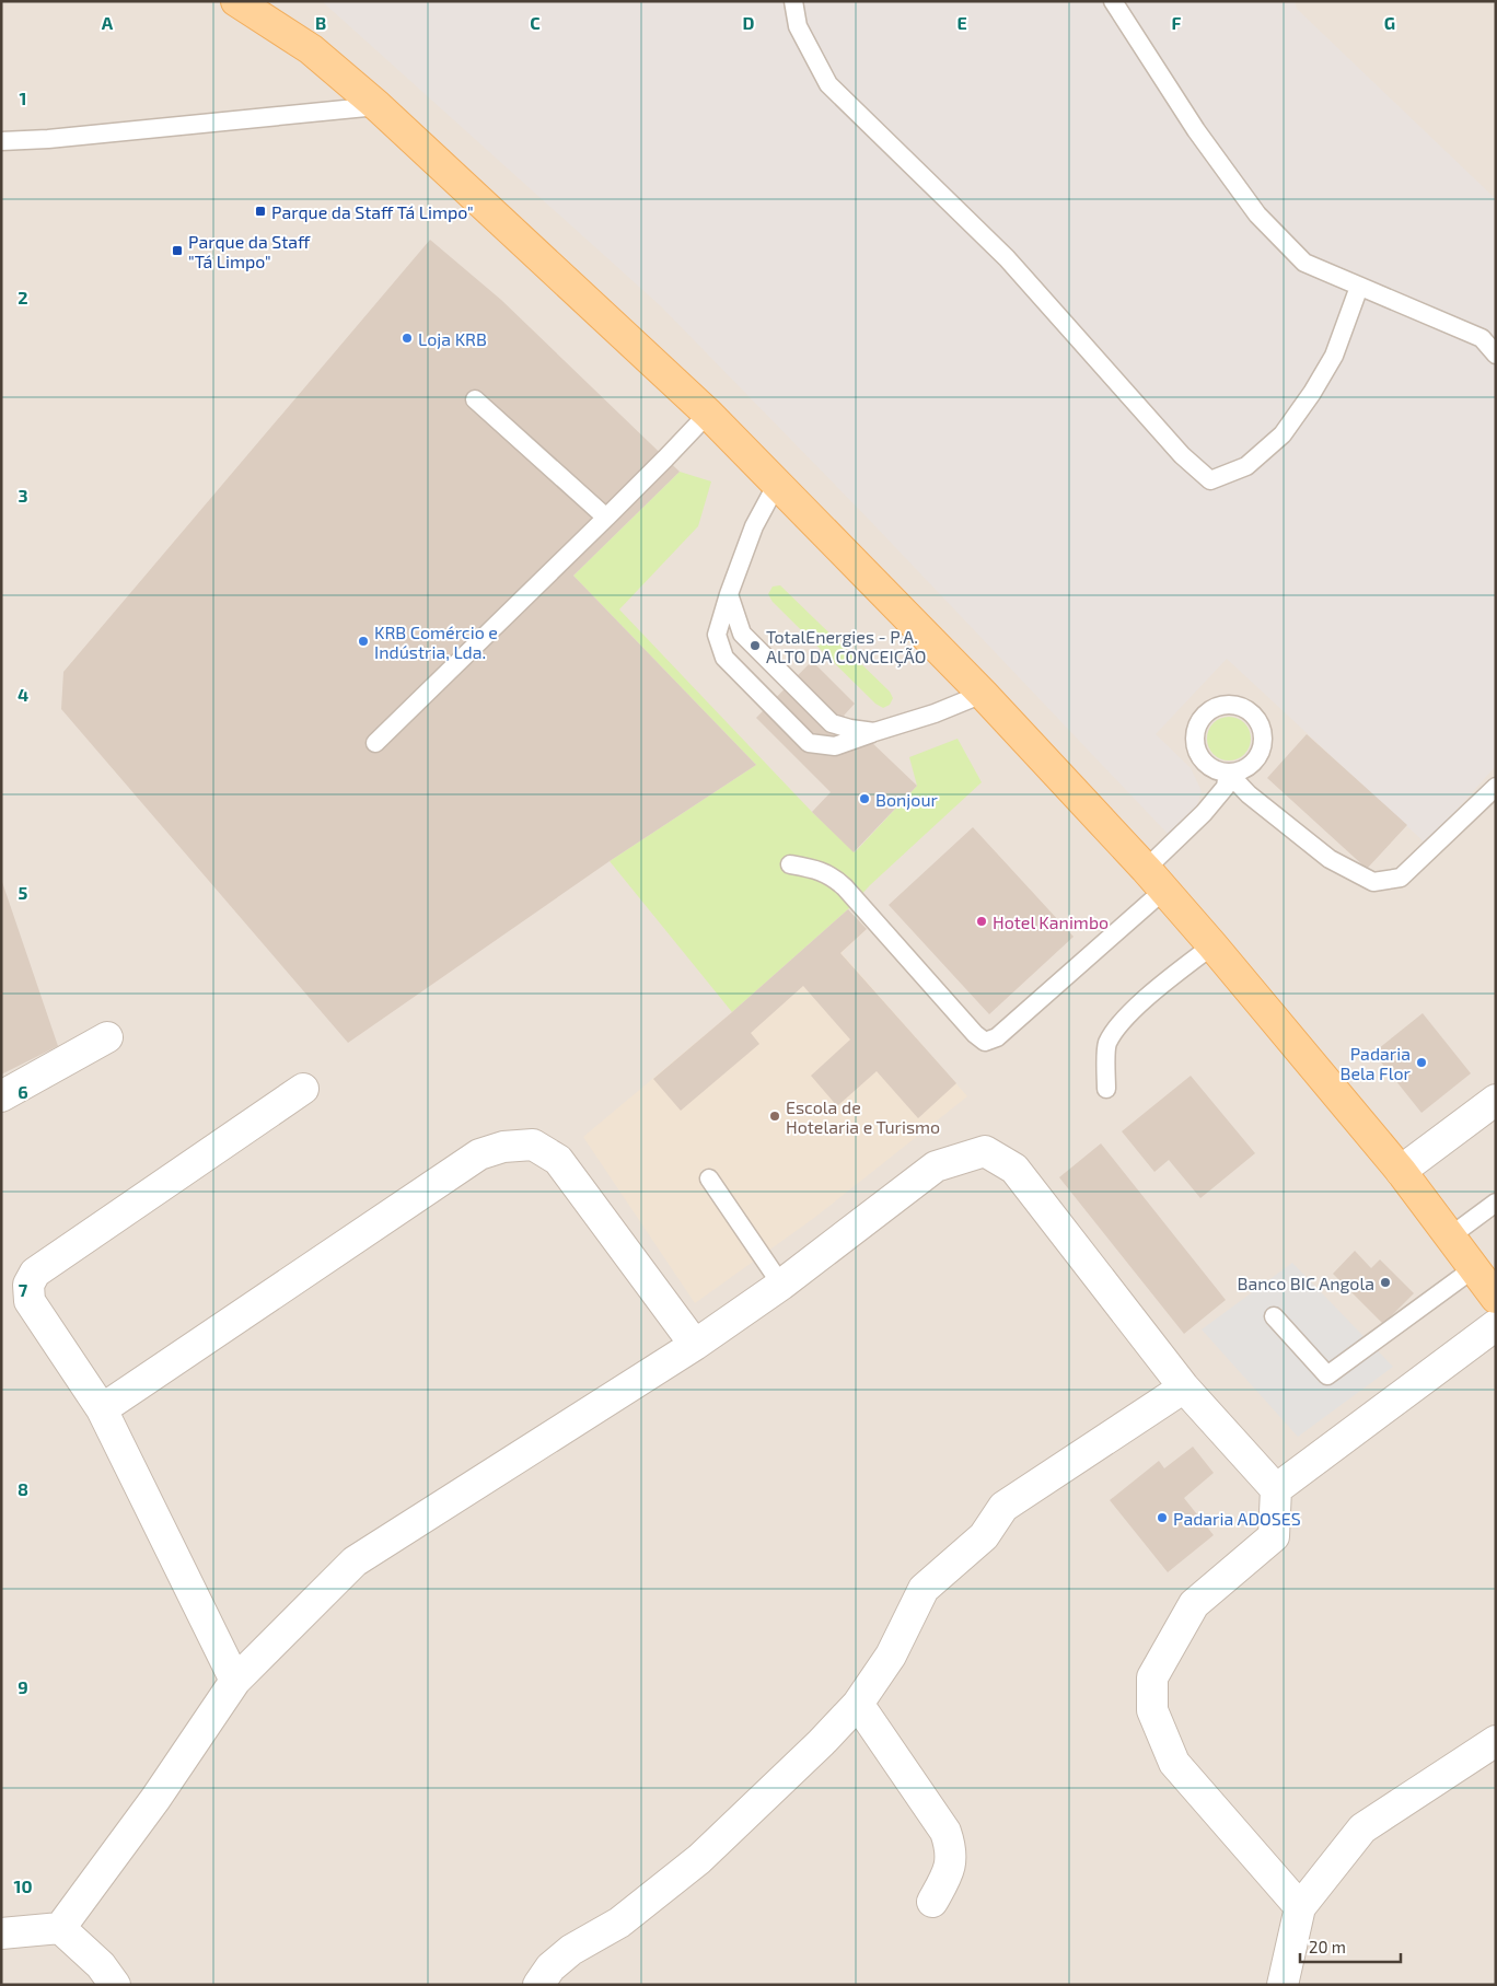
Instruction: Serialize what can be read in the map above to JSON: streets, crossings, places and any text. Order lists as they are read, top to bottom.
{
  "places": {
    "transit": ["Parque da Staff Tá Limpo\"", "Parque da Staff \"Tá Limpo\""],
    "other": [
      "Loja KRB",
      "KRB Comércio e Indústria, Lda.",
      "TotalEnergies - P.A. ALTO DA CONCEIÇÃO",
      "Bonjour",
      "Hotel Kanimbo",
      "Padaria Bela Flor",
      "Escola de Hotelaria e Turismo",
      "Banco BIC Angola",
      "Padaria ADOSES"
    ]
  },
  "scale_bar": "20 m",
  "grid": {
    "columns": [
      "A",
      "B",
      "C",
      "D",
      "E",
      "F",
      "G"
    ],
    "rows": [
      "1",
      "2",
      "3",
      "4",
      "5",
      "6",
      "7",
      "8",
      "9",
      "10"
    ]
  }
}
